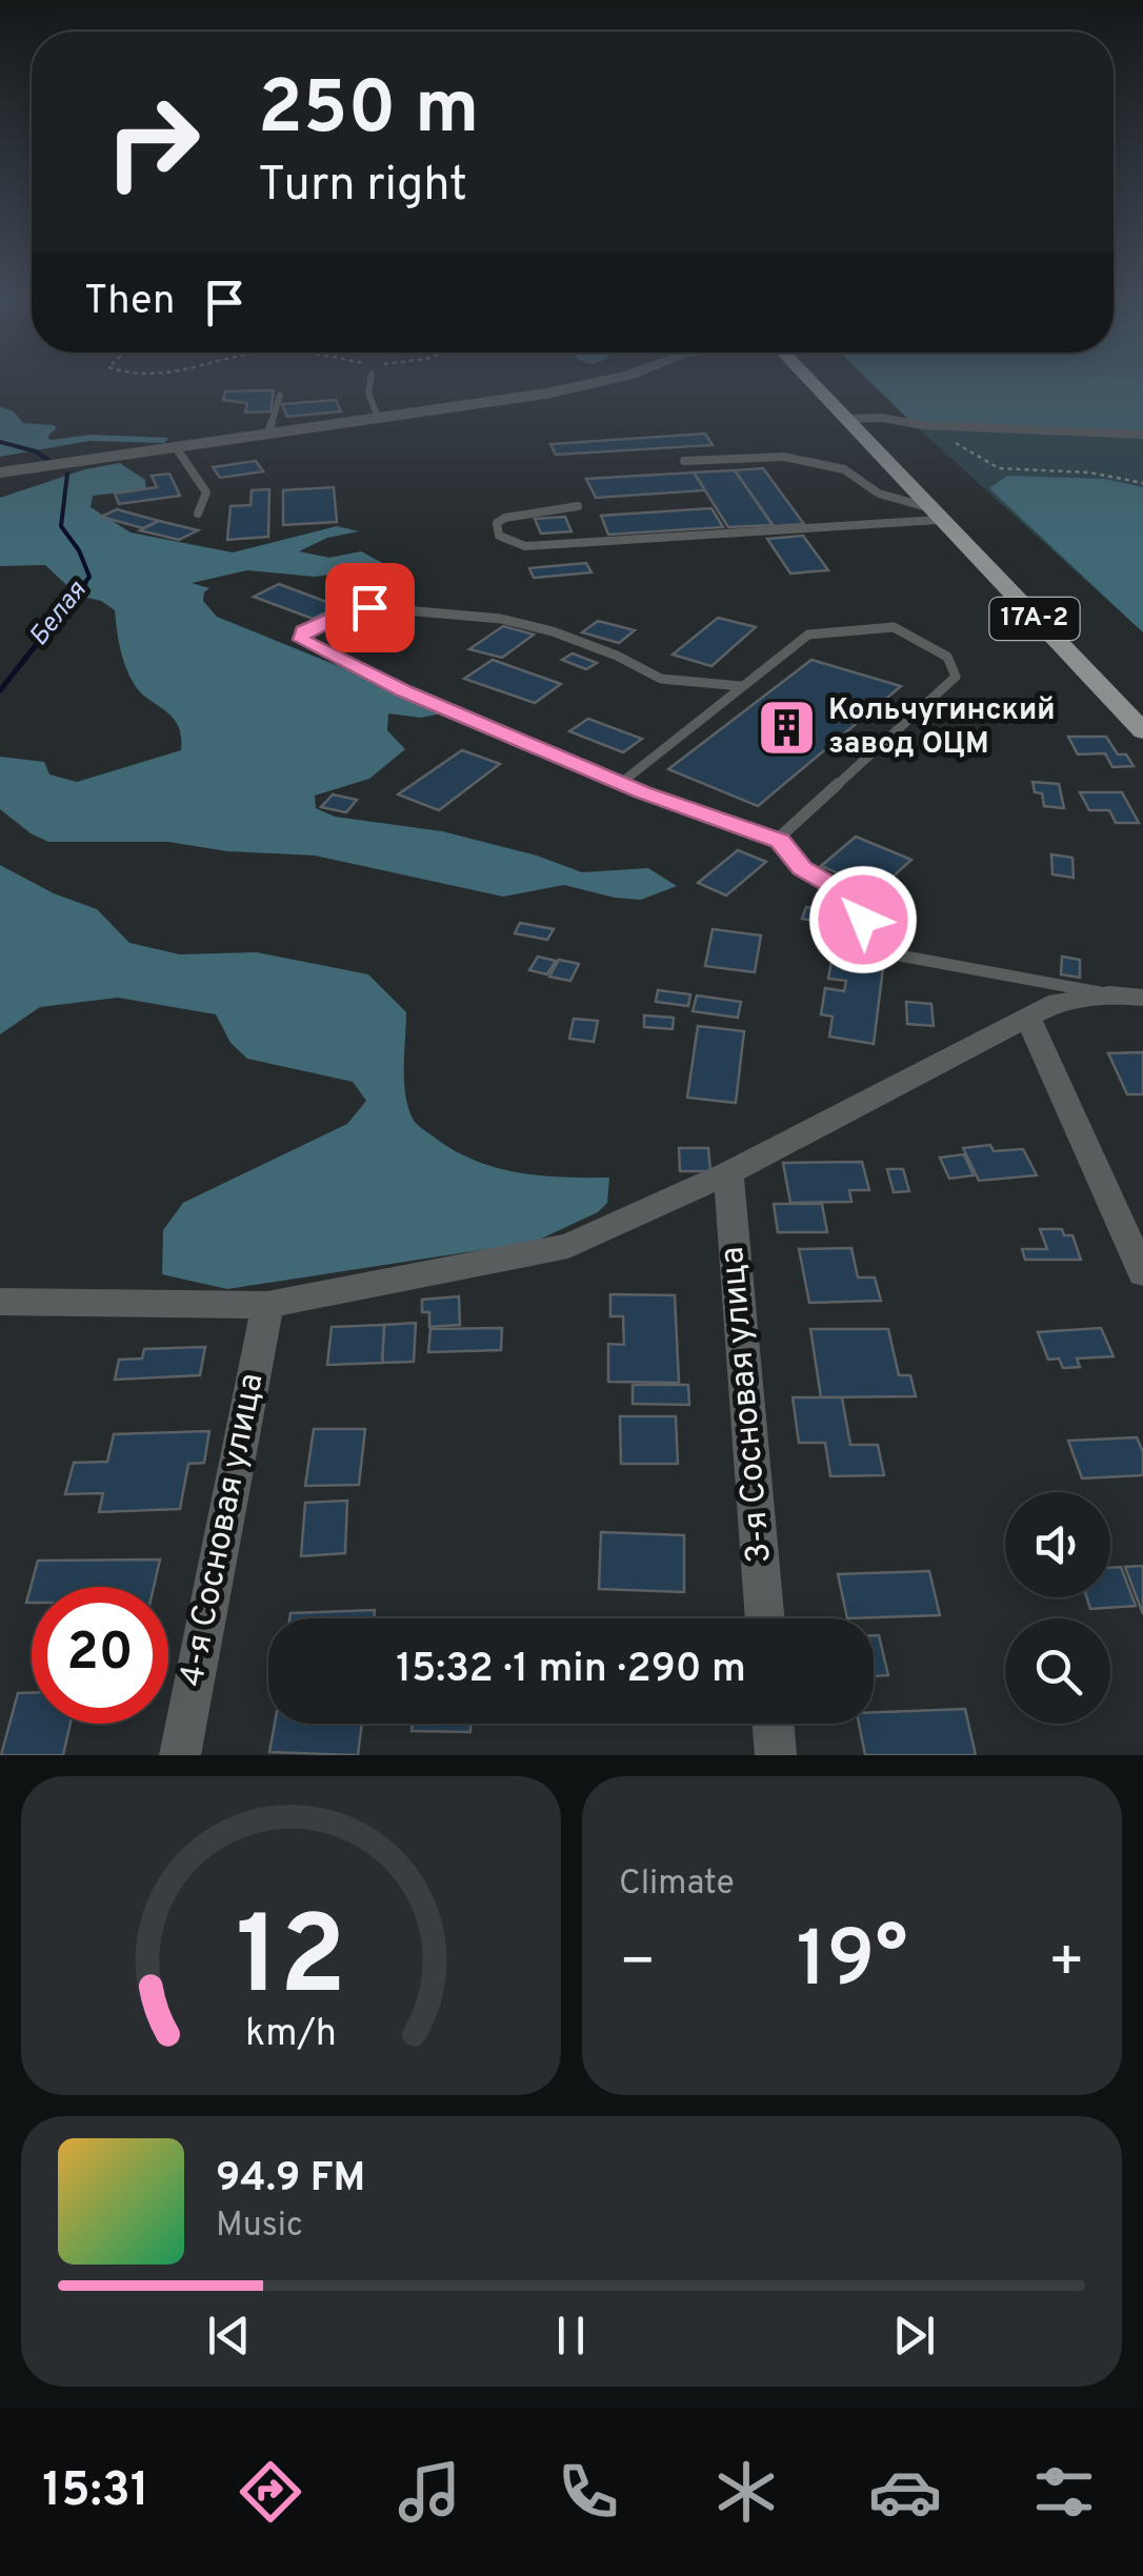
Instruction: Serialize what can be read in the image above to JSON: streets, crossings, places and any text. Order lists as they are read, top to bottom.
{
  "streets": {
    "main road": ["17А-2"],
    "street": ["3-я Сосновая улица", "4-я Сосновая улица"]
  },
  "water": ["Белая"],
  "places": {
    "building": ["Кольчугинский завод ОЦМ"]
  },
  "page": {
    "turn": ["250 m", "Turn right"],
    "then": "Then",
    "limit": "20",
    "trip": "15:32 · 1 min · 290 m",
    "tile": "Climate",
    "heat": ["−", "19°", "+"],
    "song": ["94.9 FM", "Music"],
    "tabs": "15:31",
    "gauge": ["12", "km/h"]
  }
}
